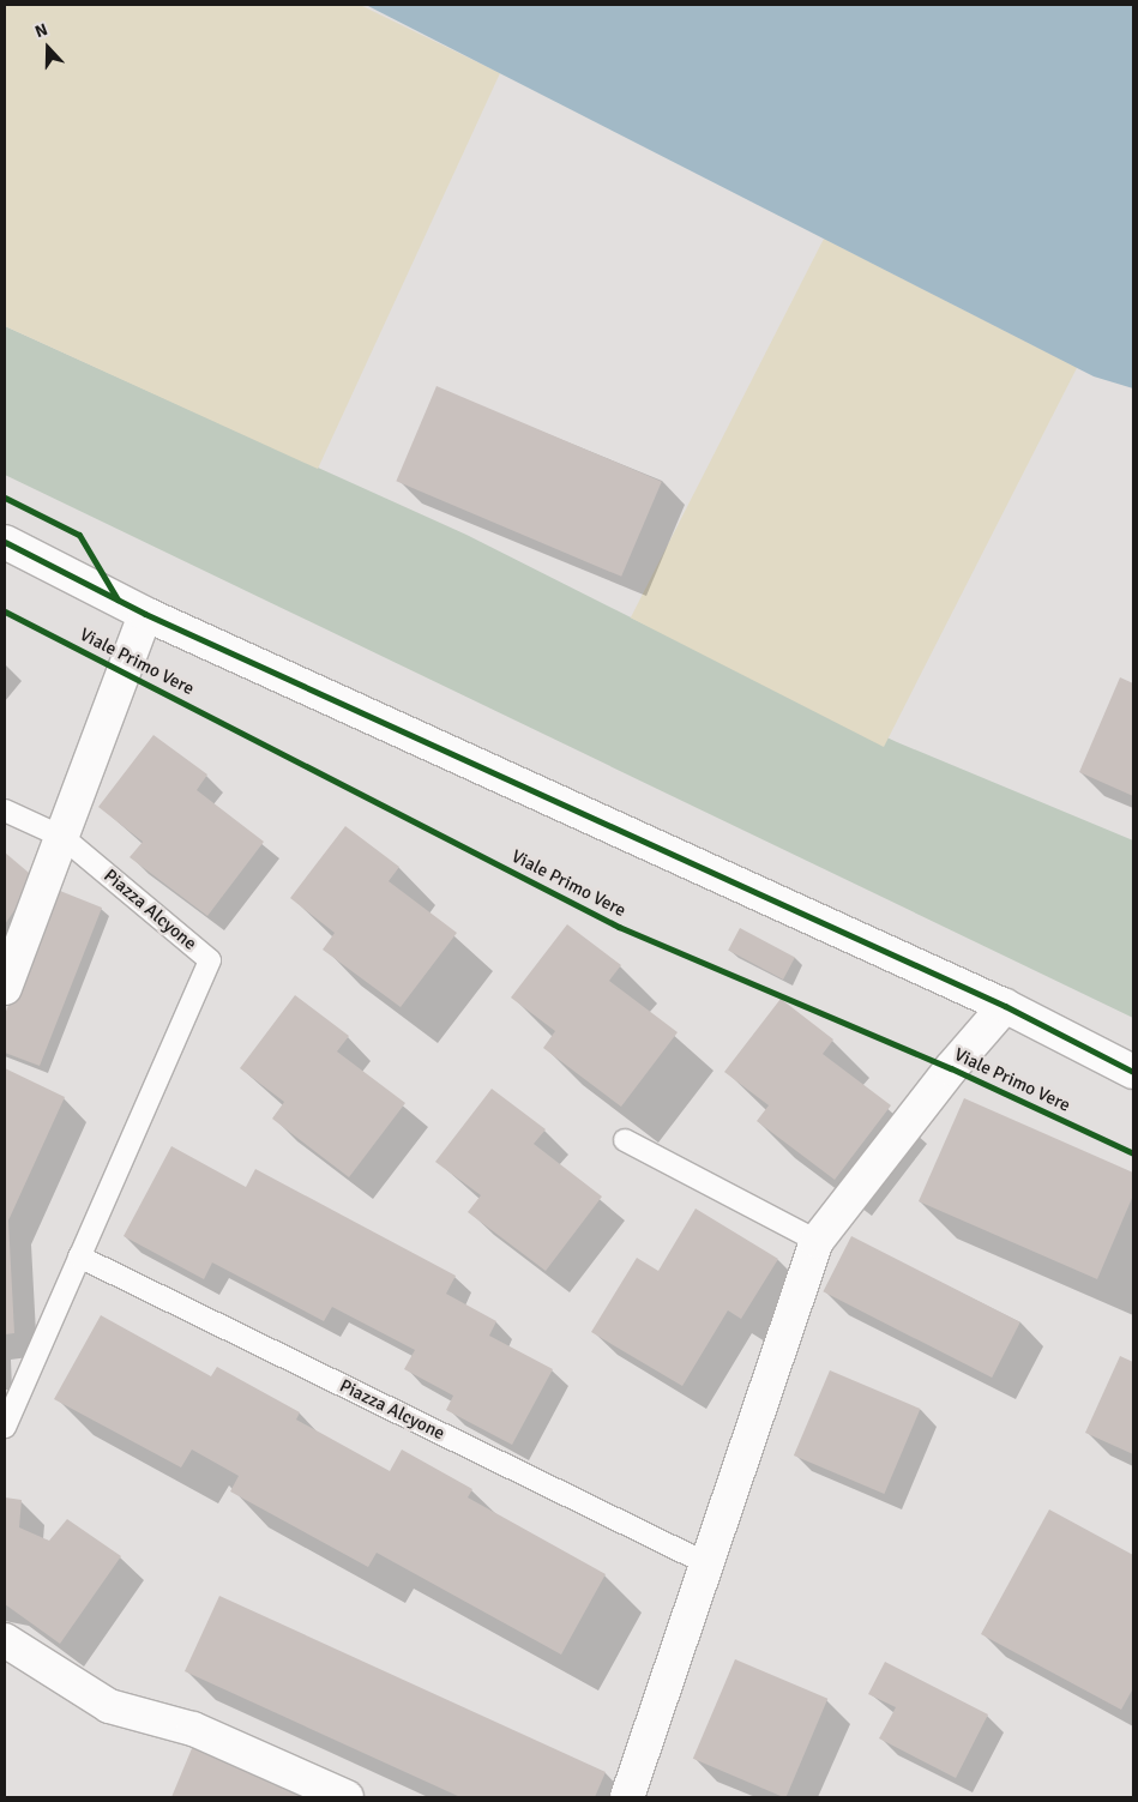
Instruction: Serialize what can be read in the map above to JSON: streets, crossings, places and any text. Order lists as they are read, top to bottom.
{
  "streets": {
    "street": ["Viale Primo Vere"],
    "lane": ["Piazza Alcyone"]
  },
  "north": "top"
}
